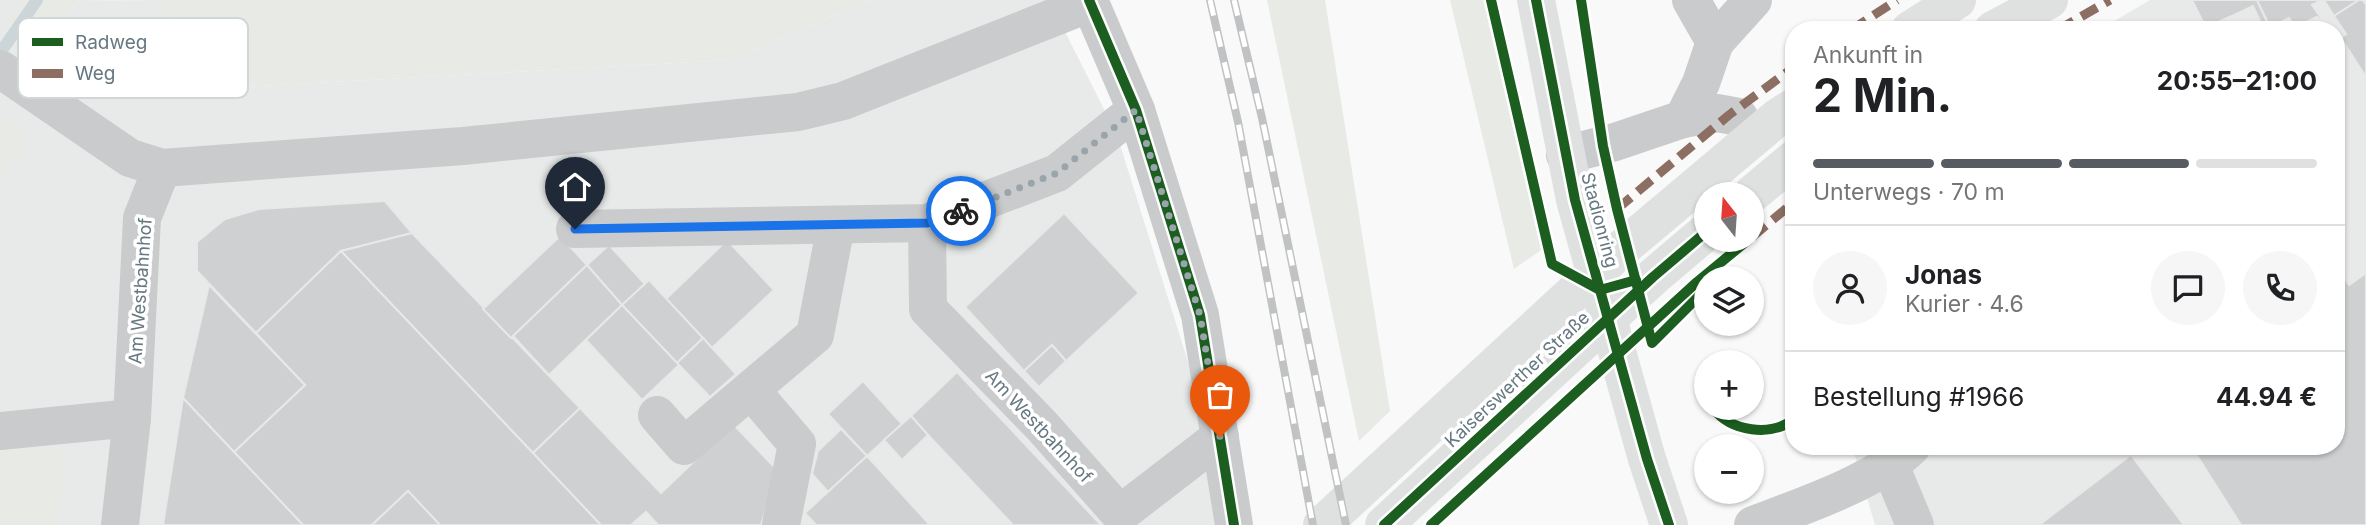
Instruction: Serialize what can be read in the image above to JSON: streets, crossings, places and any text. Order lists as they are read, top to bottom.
{
  "streets": {
    "main road": ["Stadionring", "Kaiserswerther Straße"],
    "street": ["Am Westbahnhof"]
  },
  "legend": ["Radweg", "Weg"],
  "north": "top",
  "page": {
    "heading": ["2 Min.", "Ankunft in", "20:55–21:00"],
    "panel": [
      "Jonas",
      "Kurier · 4.6",
      "Bestellung #1966",
      "44.94 €"
    ],
    "bar": "Unterwegs · 70 m",
    "map_buttons": ["+", "−"]
  }
}
